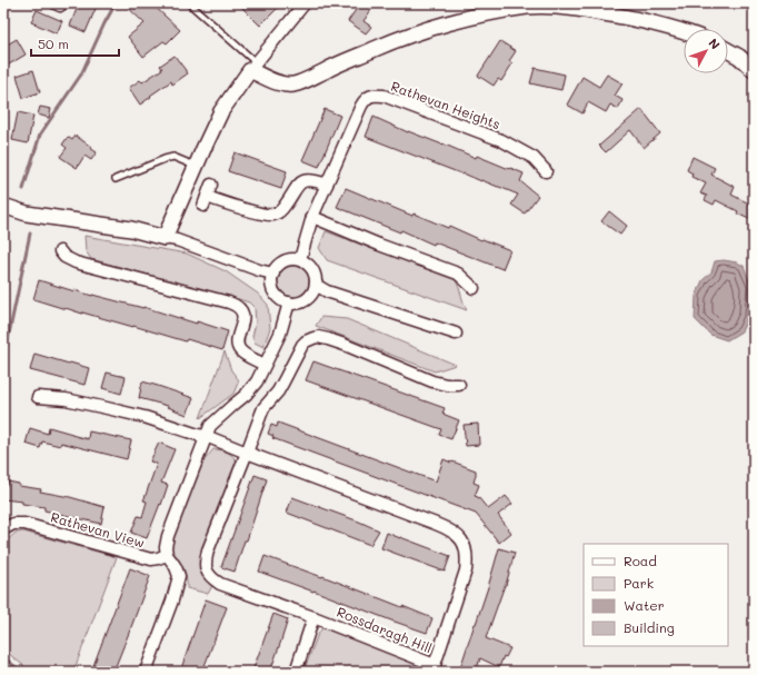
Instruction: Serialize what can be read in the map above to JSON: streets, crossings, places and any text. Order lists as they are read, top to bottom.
{
  "streets": {
    "street": ["Rathevan Heights", "Rathevan View", "Rossdaragh Hill"]
  },
  "legend": [
    "Road",
    "Park",
    "Water",
    "Building"
  ],
  "scale_bar": "50 m",
  "north": "top right"
}
